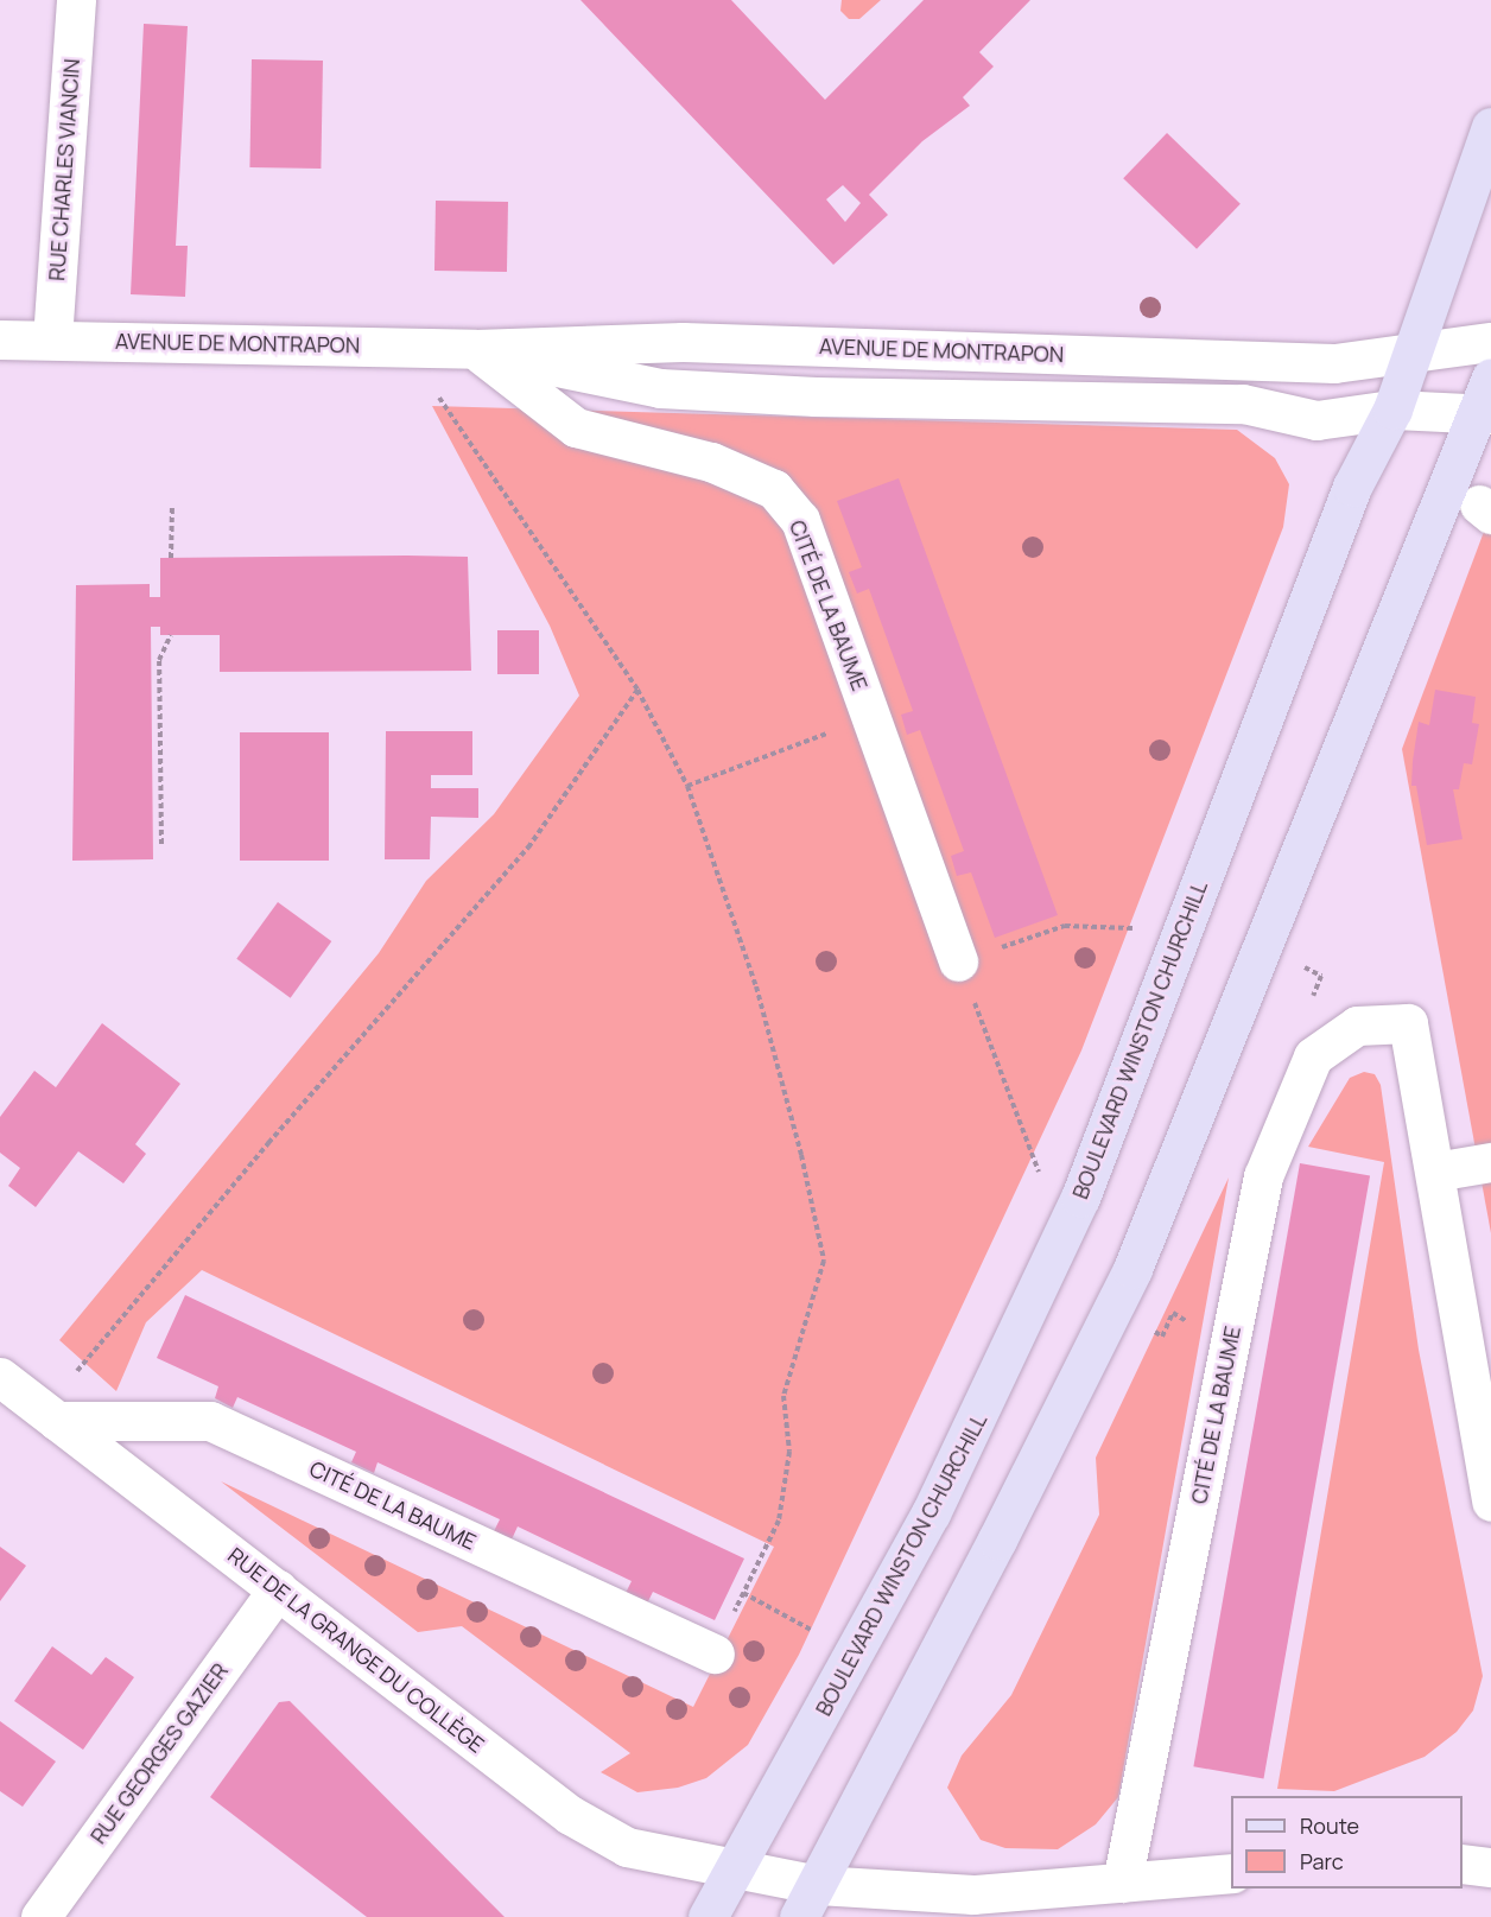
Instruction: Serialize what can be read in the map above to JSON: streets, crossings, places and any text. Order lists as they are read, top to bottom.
{
  "streets": {
    "main road": ["BOULEVARD WINSTON CHURCHILL"],
    "street": [
      "RUE CHARLES VIANCIN",
      "AVENUE DE MONTRAPON",
      "CITÉ DE LA BAUME",
      "RUE DE LA GRANGE DU COLLÈGE",
      "RUE GEORGES GAZIER"
    ]
  },
  "crossings": [
    ["RUE CHARLES VIANCIN", "AVENUE DE MONTRAPON"],
    ["AVENUE DE MONTRAPON", "CITÉ DE LA BAUME"],
    ["AVENUE DE MONTRAPON", "BOULEVARD WINSTON CHURCHILL"],
    ["CITÉ DE LA BAUME", "RUE DE LA GRANGE DU COLLÈGE"],
    ["BOULEVARD WINSTON CHURCHILL", "RUE DE LA GRANGE DU COLLÈGE"],
    ["RUE DE LA GRANGE DU COLLÈGE", "RUE GEORGES GAZIER"]
  ],
  "legend": ["Route", "Parc"]
}
